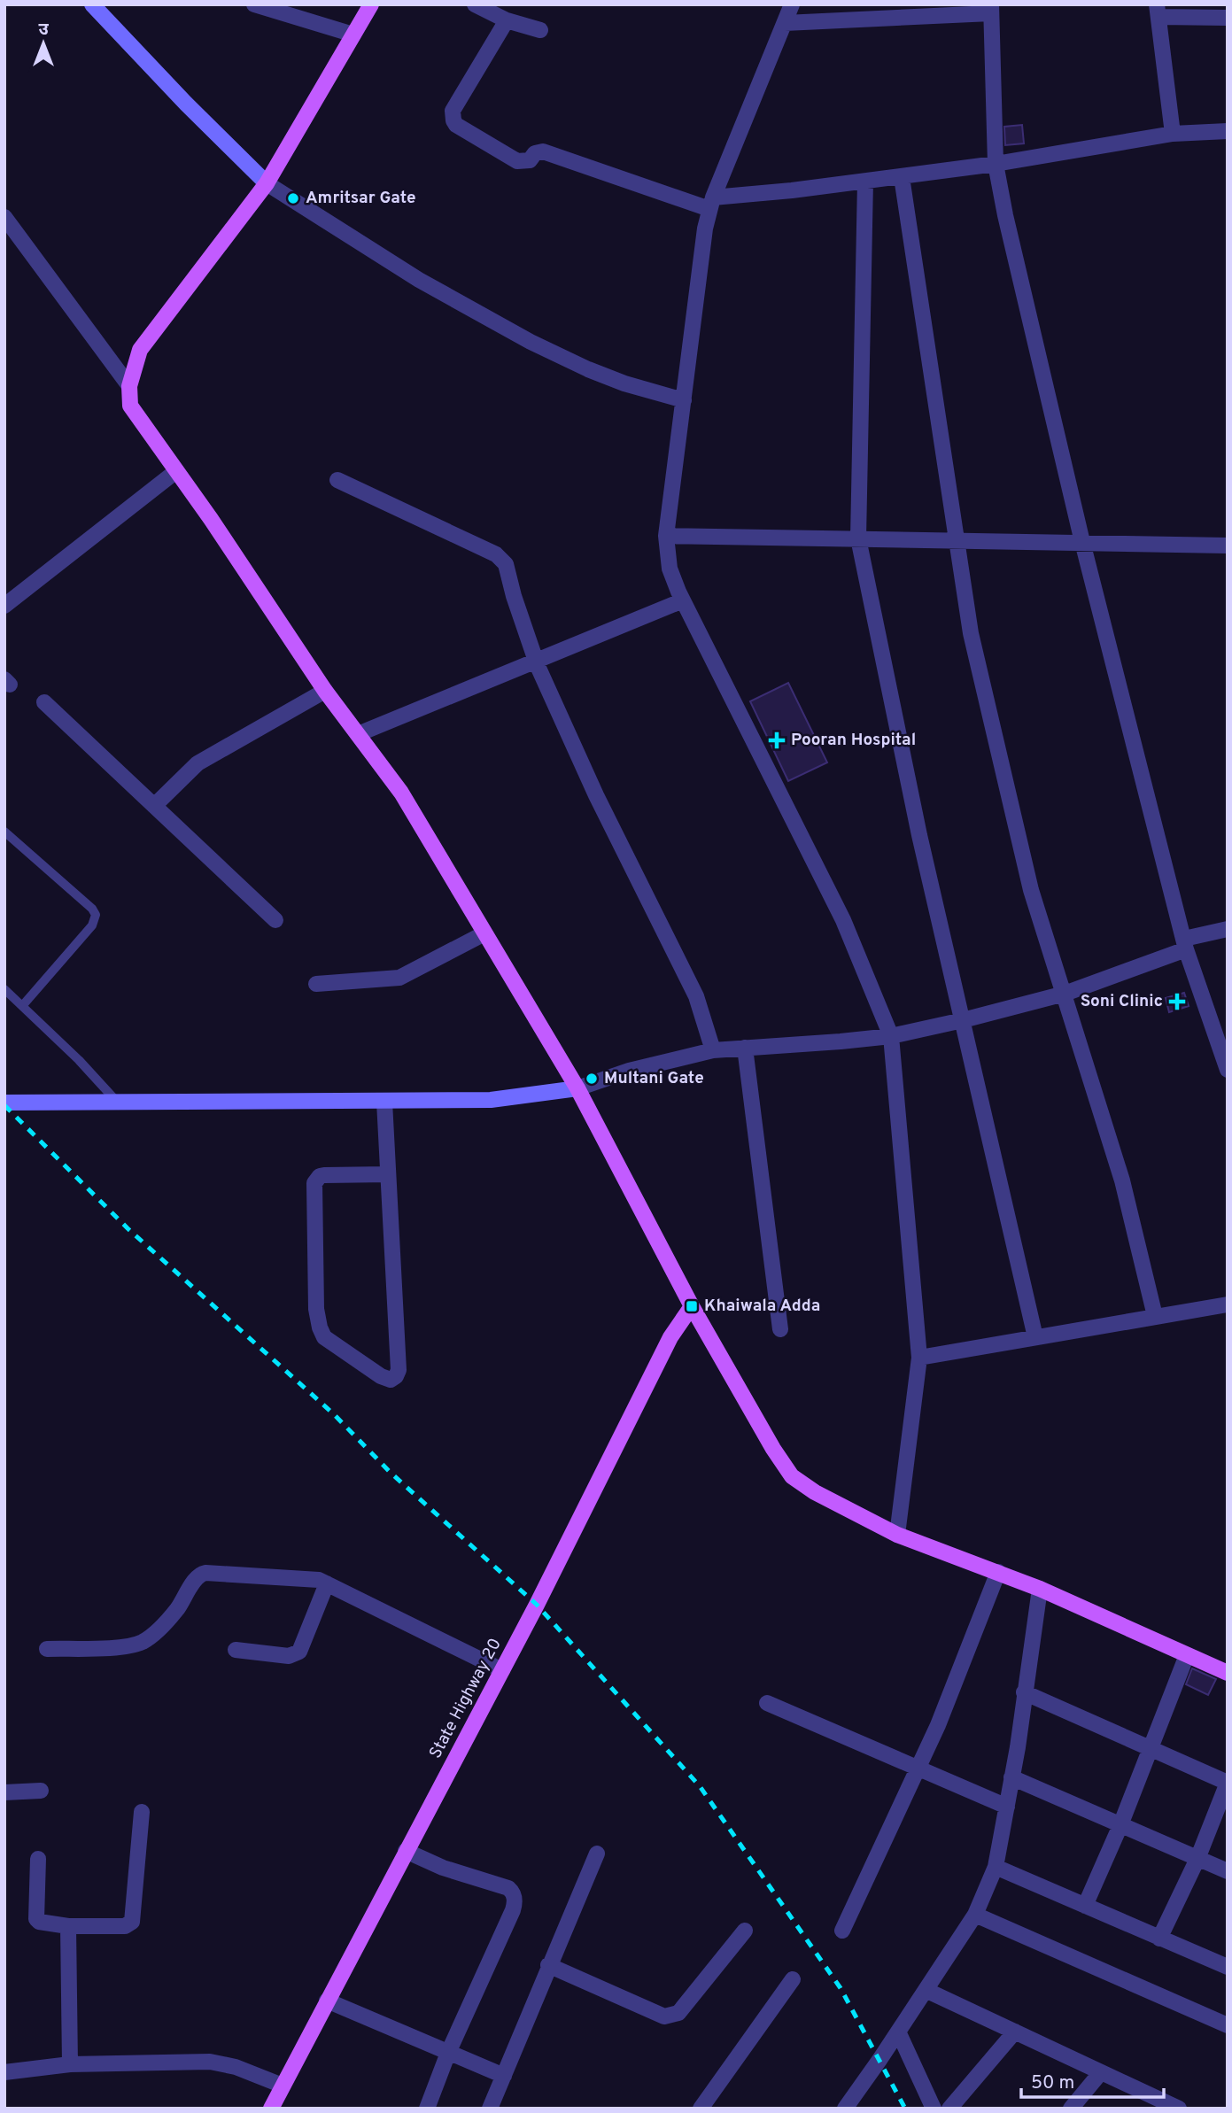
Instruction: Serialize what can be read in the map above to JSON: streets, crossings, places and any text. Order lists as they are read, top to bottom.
{
  "streets": {
    "main road": ["State Highway 20"]
  },
  "places": {
    "other": ["Amritsar Gate", "Multani Gate"],
    "health": ["Pooran Hospital", "Soni Clinic"],
    "transit": ["Khaiwala Adda"]
  },
  "scale_bar": "50 m",
  "north": "top"
}
